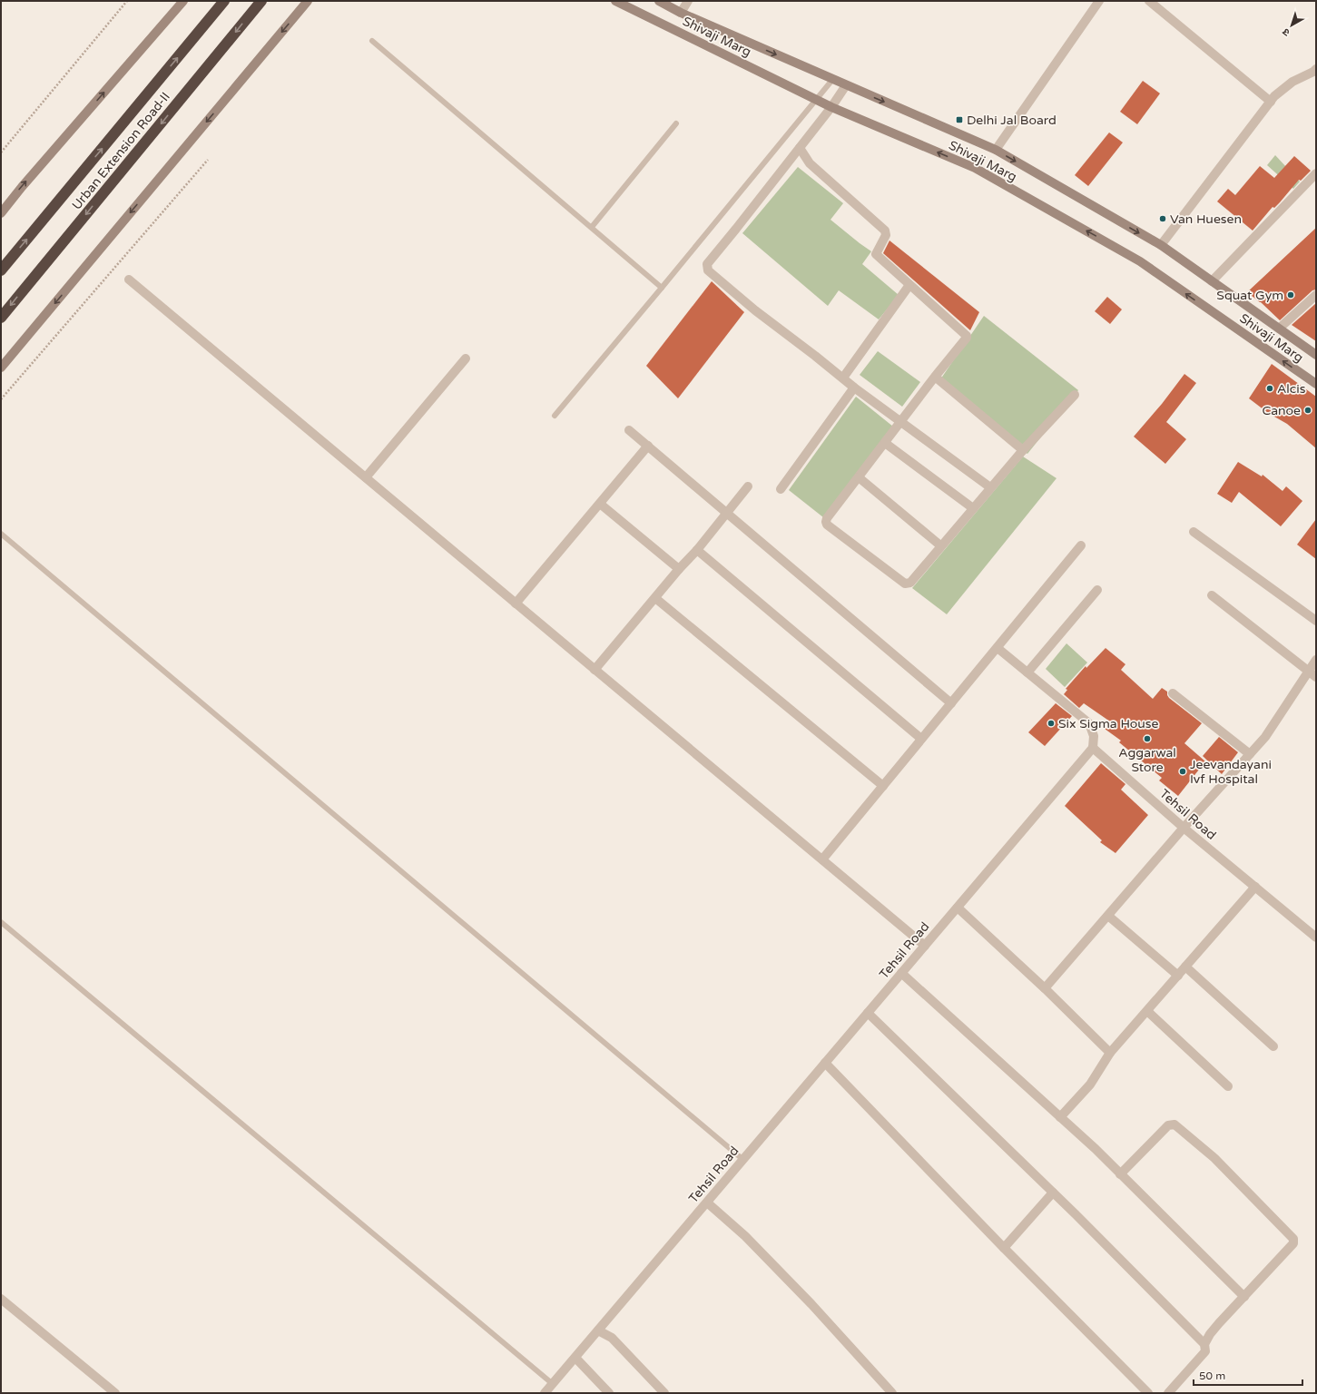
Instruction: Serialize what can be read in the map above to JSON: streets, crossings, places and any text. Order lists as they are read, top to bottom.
{
  "streets": {
    "highway": ["Urban Extension Road-II"],
    "main road": ["Shivaji Marg"],
    "street": ["Tehsil Road"]
  },
  "places": {
    "transit": ["Delhi Jal Board"],
    "other": [
      "Van Huesen",
      "Squat Gym",
      "Alcis",
      "Canoe",
      "Six Sigma House",
      "Aggarwal Store",
      "Jeevandayani Ivf Hospital"
    ]
  },
  "scale_bar": "50 m",
  "north": "bottom left"
}
